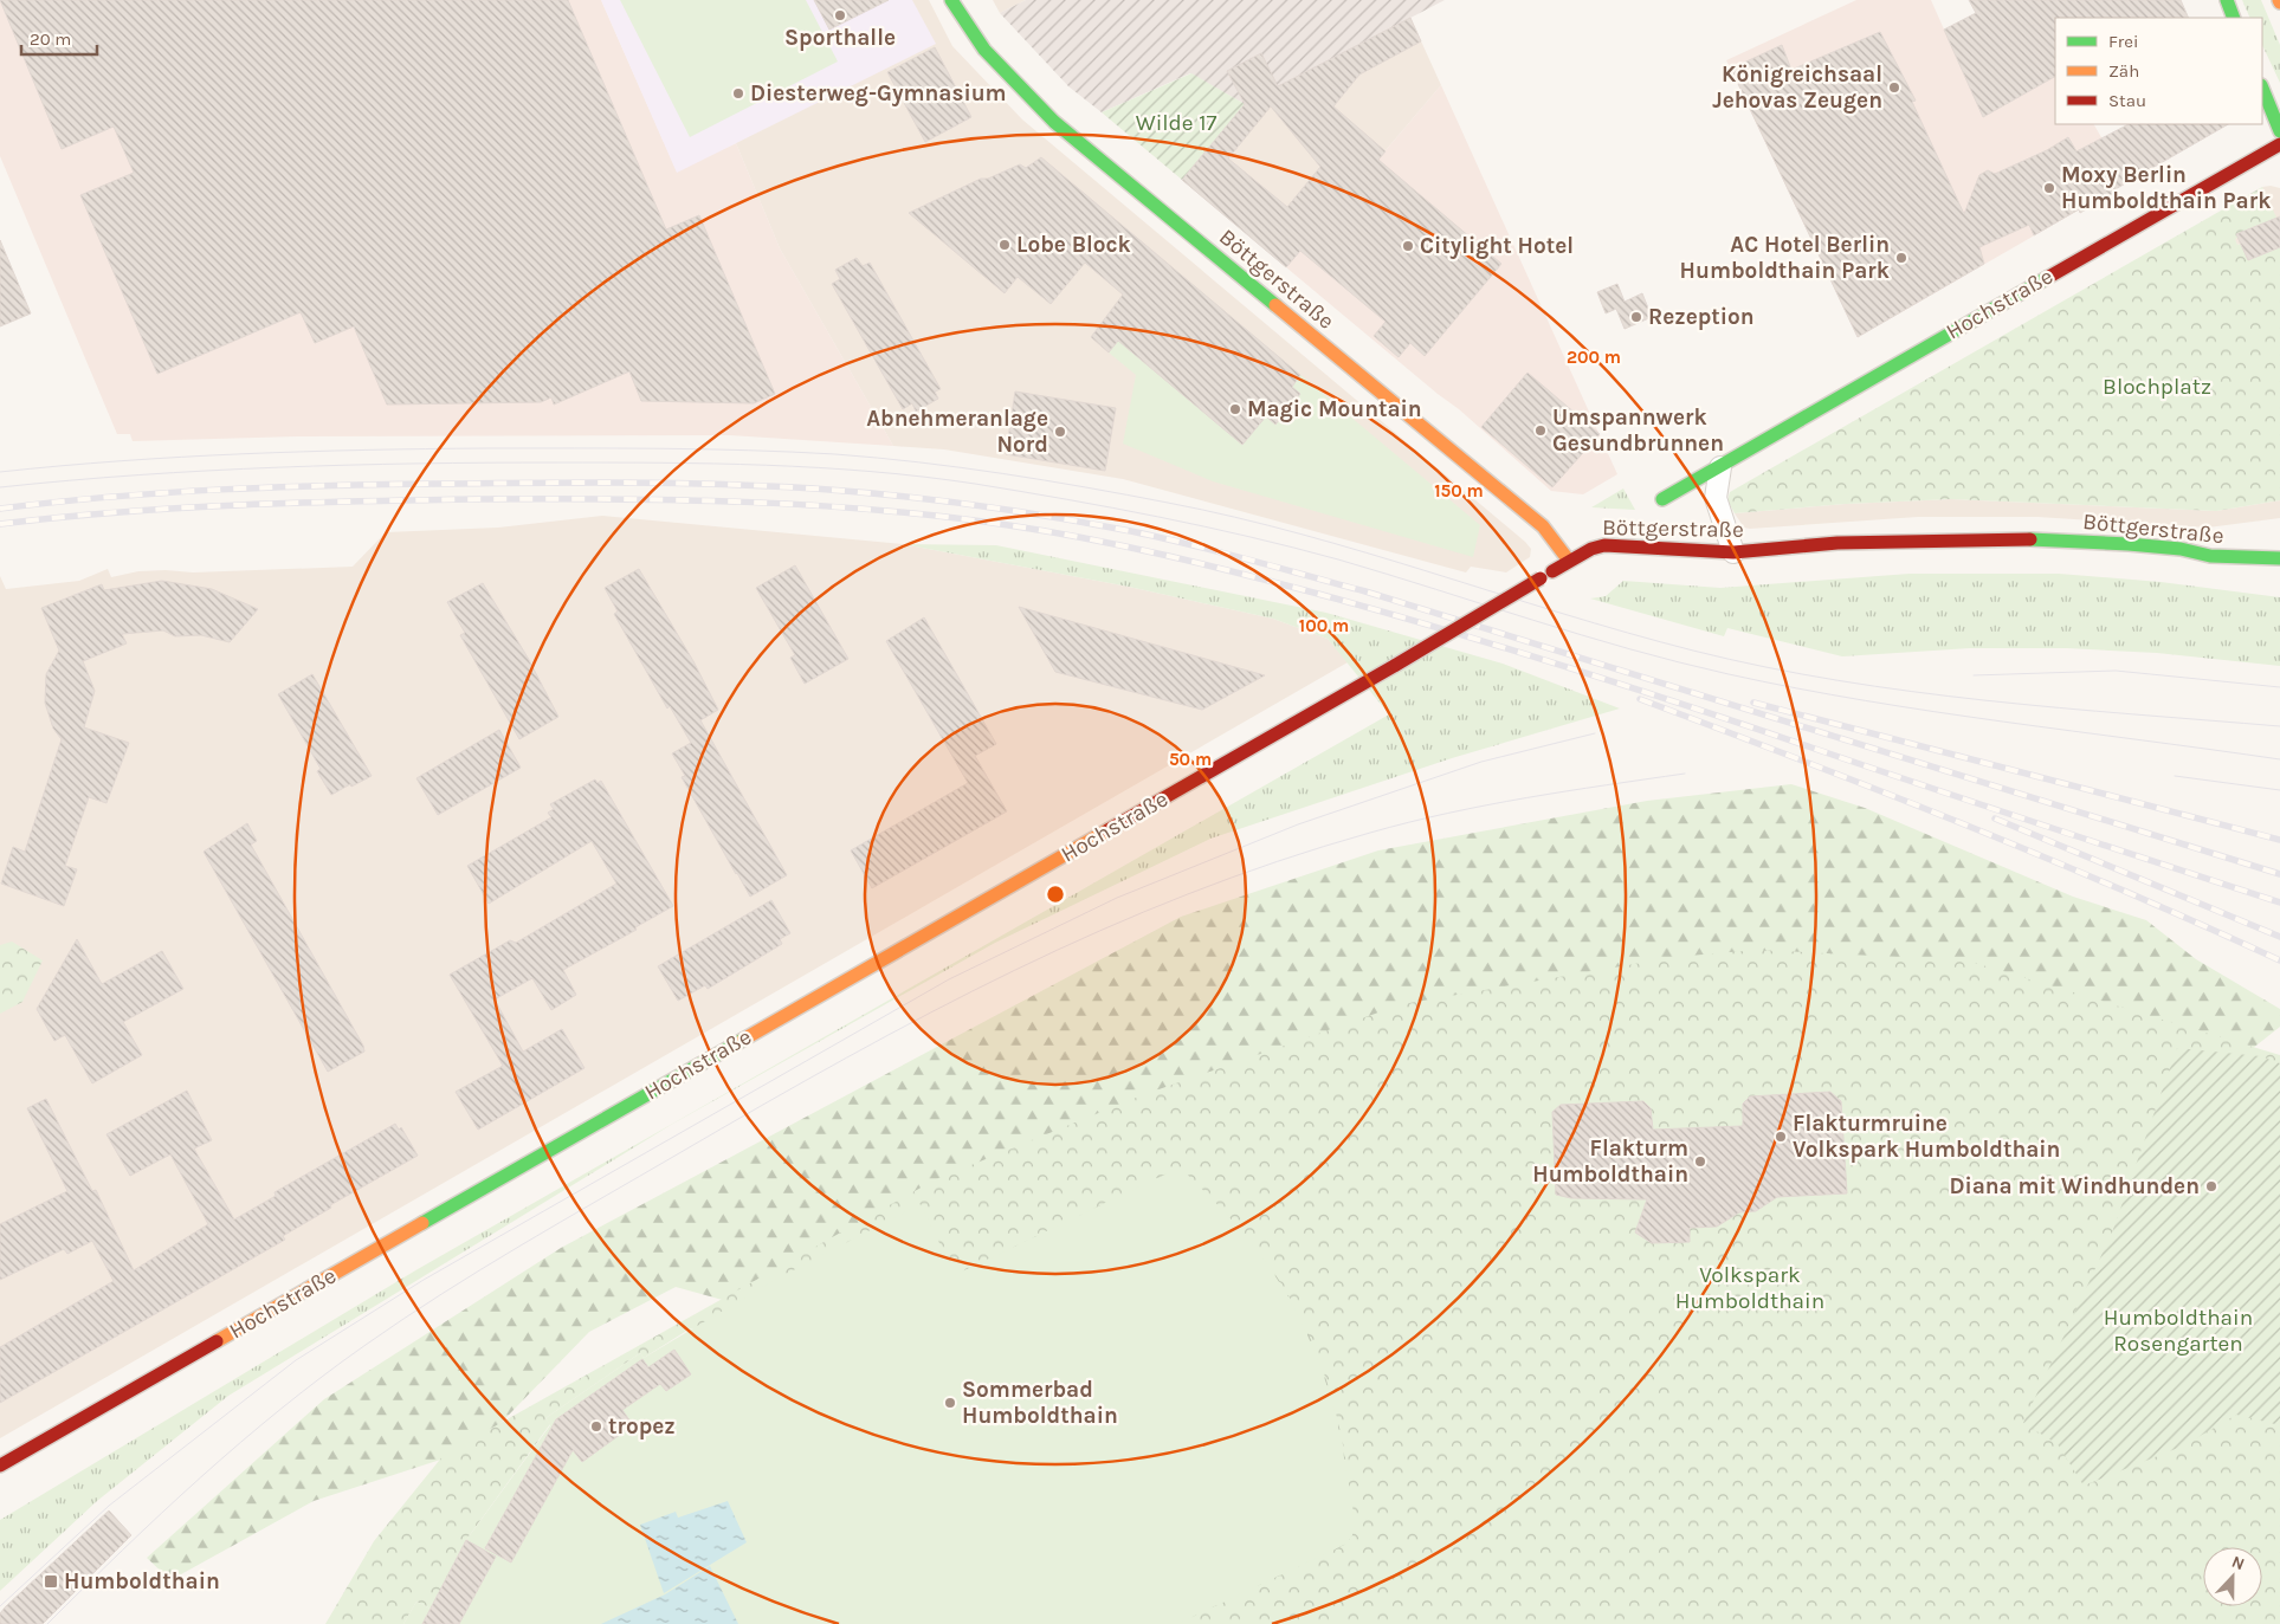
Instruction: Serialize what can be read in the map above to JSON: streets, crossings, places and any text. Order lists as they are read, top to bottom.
{
  "streets": {
    "street": ["Böttgerstraße", "Hochstraße"]
  },
  "crossings": [
    ["Böttgerstraße", "Hochstraße"]
  ],
  "parks": [
    "Wilde 17",
    "Blochplatz",
    "Volkspark Humboldthain",
    "Humboldthain Rosengarten"
  ],
  "places": {
    "other": [
      "Sporthalle",
      "Königreichsaal Jehovas Zeugen",
      "Diesterweg-Gymnasium",
      "Moxy Berlin Humboldthain Park",
      "Lobe Block",
      "Citylight Hotel",
      "AC Hotel Berlin Humboldthain Park",
      "Rezeption",
      "Magic Mountain",
      "Umspannwerk Gesundbrunnen",
      "Abnehmeranlage Nord",
      "Flakturmruine Volkspark Humboldthain",
      "Flakturm Humboldthain",
      "Diana mit Windhunden",
      "Sommerbad Humboldthain",
      "tropez"
    ],
    "transit": ["Humboldthain"]
  },
  "legend": ["Frei", "Zäh", "Stau"],
  "scale_bar": "20 m",
  "north": "top",
  "rings": [
    "200 m",
    "150 m",
    "100 m",
    "50 m"
  ]
}
